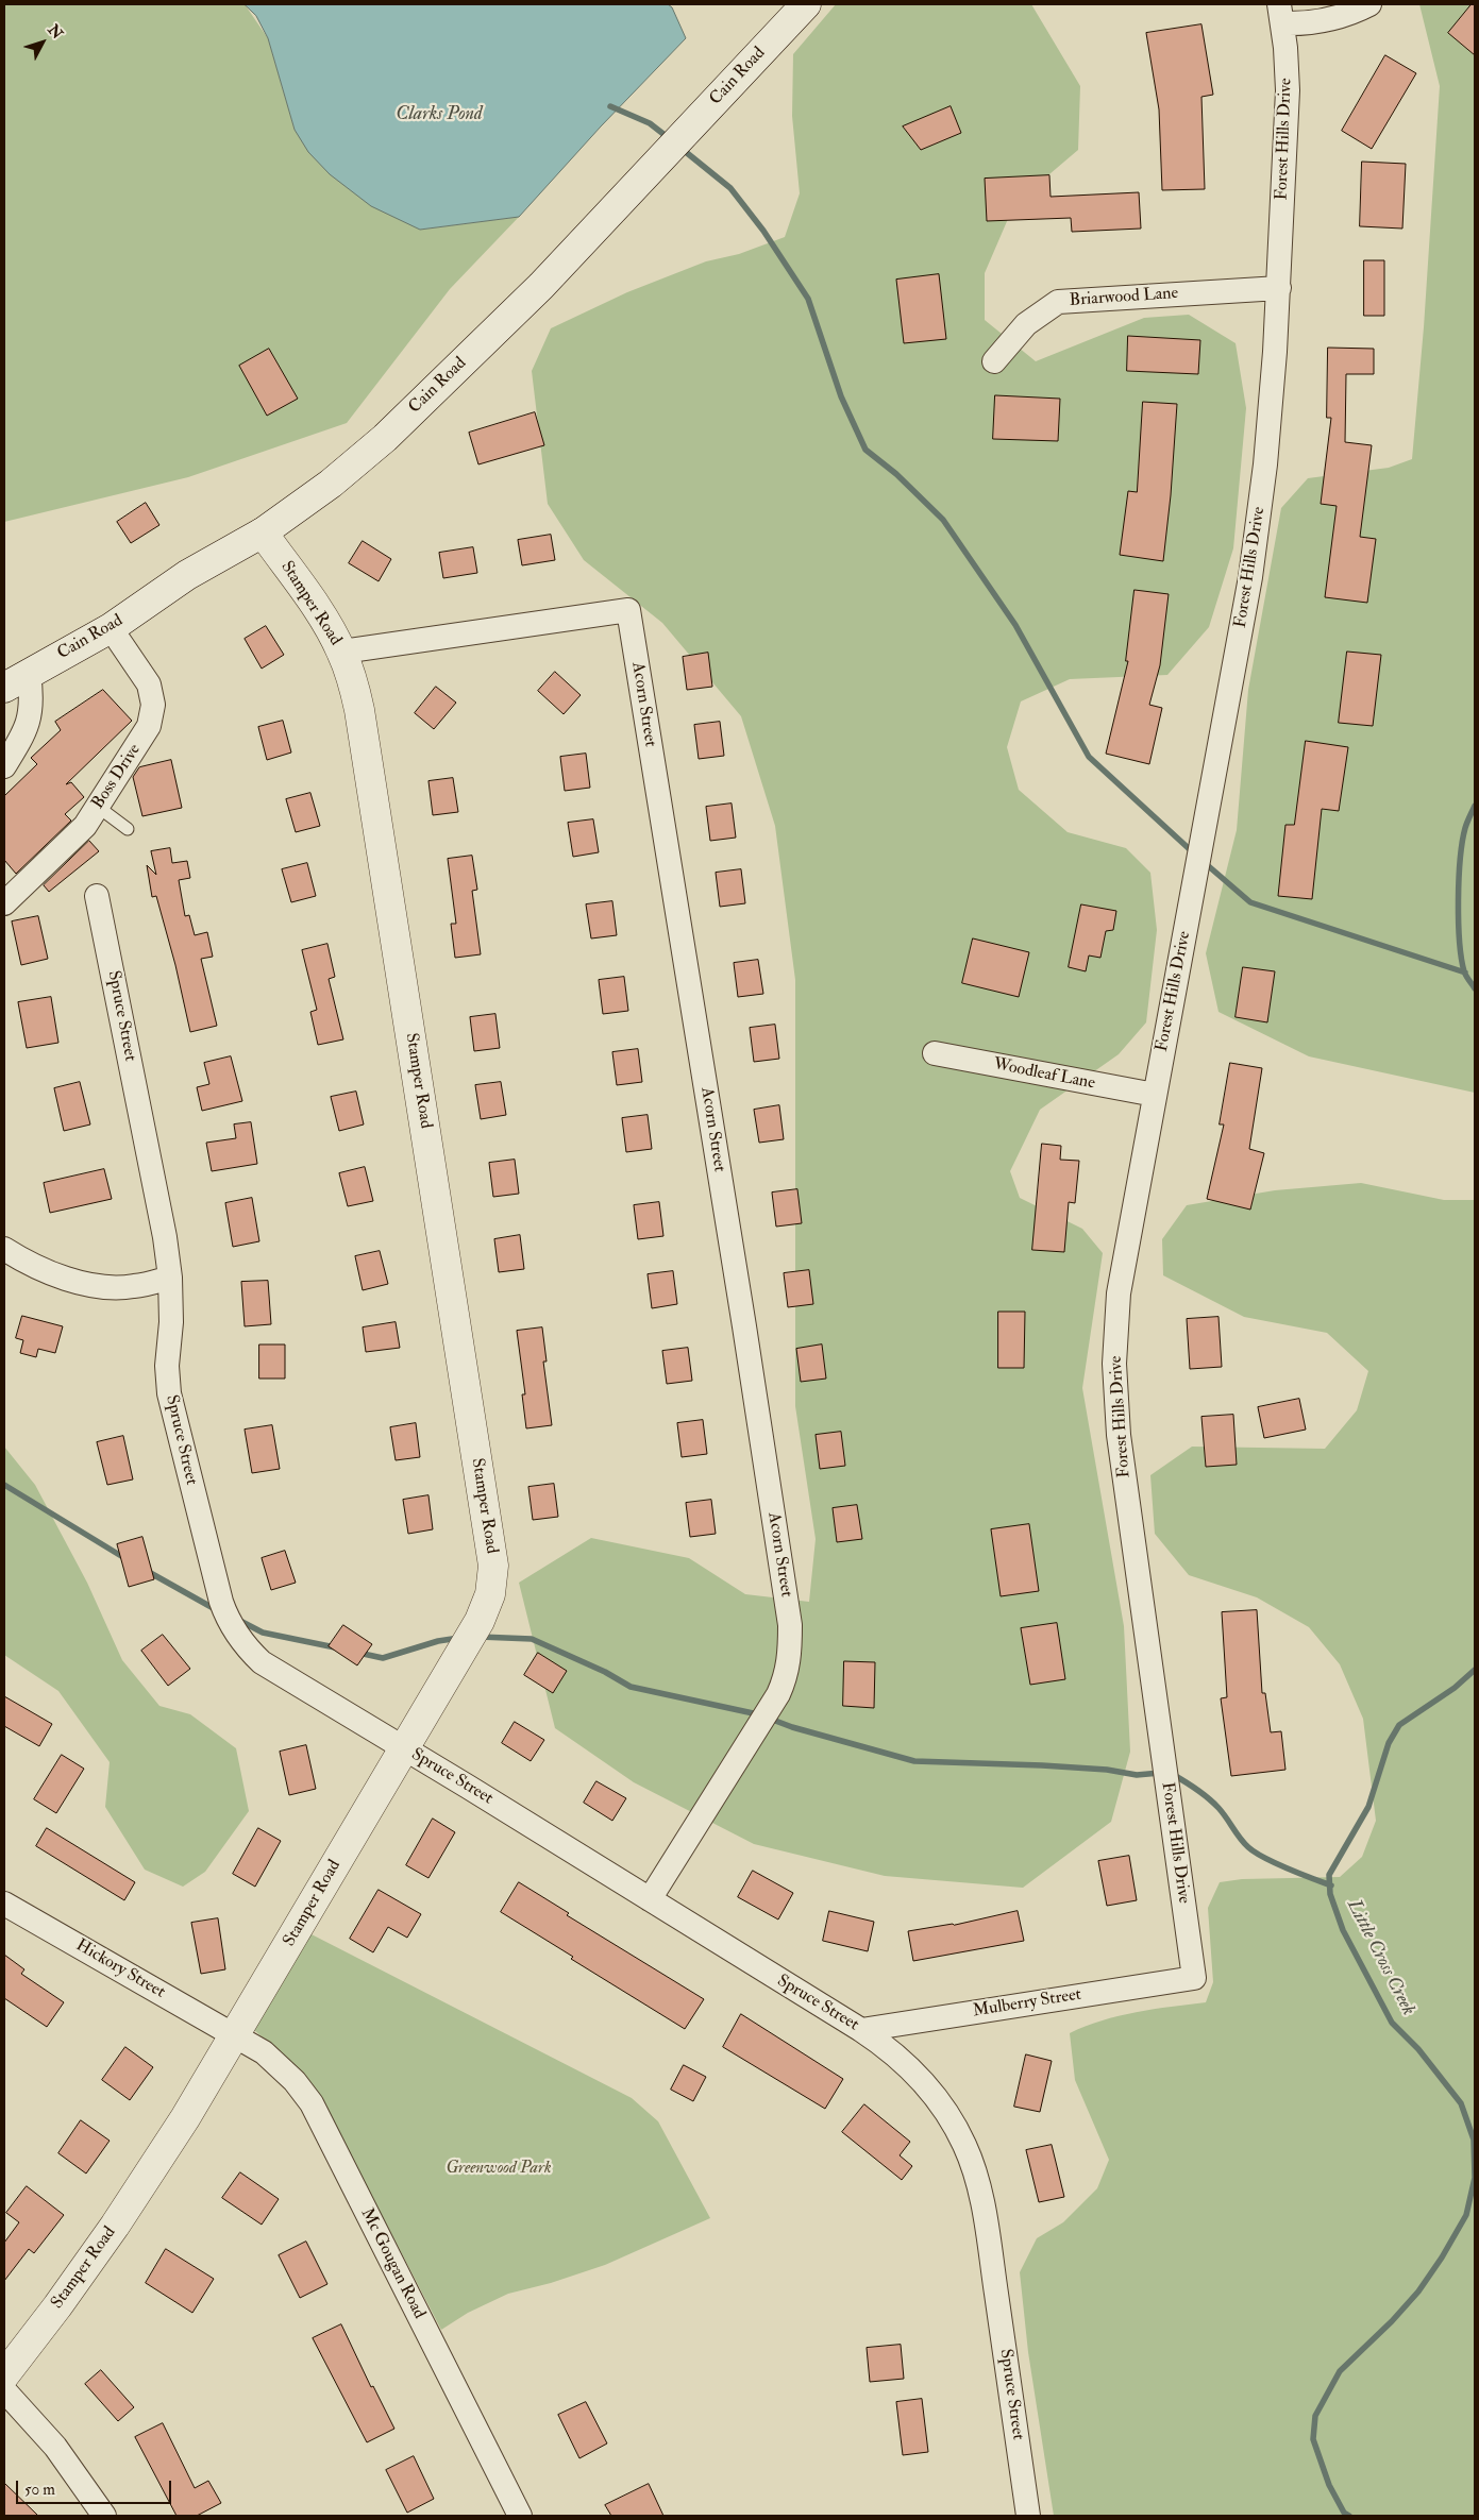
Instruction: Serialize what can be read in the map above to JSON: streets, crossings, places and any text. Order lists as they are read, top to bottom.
{
  "streets": {
    "street": [
      "Cain Road",
      "Forest Hills Drive",
      "Briarwood Lane",
      "Stamper Road",
      "Acorn Street",
      "Boss Drive",
      "Spruce Street",
      "Woodleaf Lane",
      "Hickory Street",
      "Mulberry Street",
      "Mc Gougan Road"
    ]
  },
  "crossings": [
    ["Cain Road", "Stamper Road"],
    ["Cain Road", "Boss Drive"],
    ["Forest Hills Drive", "Briarwood Lane"],
    ["Forest Hills Drive", "Woodleaf Lane"],
    ["Forest Hills Drive", "Mulberry Street"],
    ["Stamper Road", "Acorn Street"],
    ["Stamper Road", "Spruce Street"],
    ["Stamper Road", "Hickory Street"],
    ["Stamper Road", "Mc Gougan Road"],
    ["Acorn Street", "Spruce Street"],
    ["Spruce Street", "Mulberry Street"],
    ["Hickory Street", "Mc Gougan Road"]
  ],
  "water": ["Clarks Pond", "Little Cross Creek"],
  "parks": ["Greenwood Park"],
  "scale_bar": "50 m",
  "north": "top right"
}
